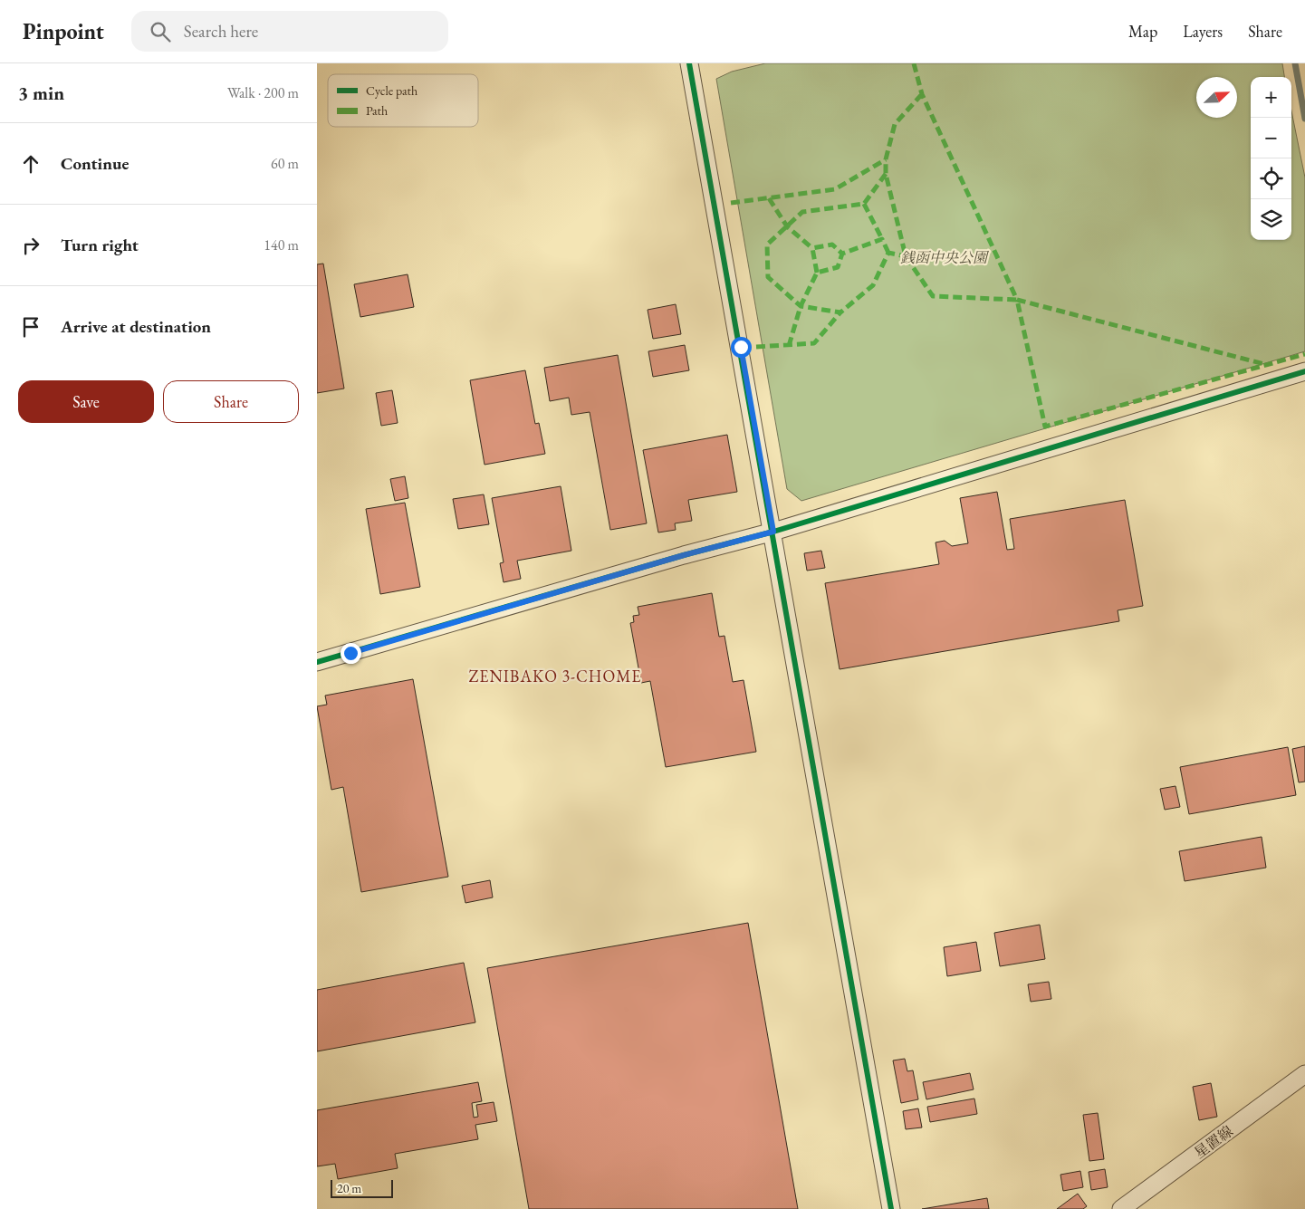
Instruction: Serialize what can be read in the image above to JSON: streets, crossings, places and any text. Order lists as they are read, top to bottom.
{
  "streets": {
    "street": ["星置線"]
  },
  "districts": ["ZENIBAKO 3-CHOME"],
  "parks": ["銭函中央公園"],
  "legend": ["Cycle path", "Path"],
  "scale_bar": "20 m",
  "north": "top right",
  "page": {
    "header": "Pinpoint",
    "search": "Search here",
    "nav": ["Map", "Layers", "Share"],
    "heading": ["3 min", "Walk · 200 m"],
    "map_buttons": ["+", "−"],
    "list": [
      ["Continue", "60 m"],
      ["Turn right", "140 m"],
      "Arrive at destination"
    ],
    "buttons": ["Save", "Share"],
    "scale": "20 m"
  }
}
